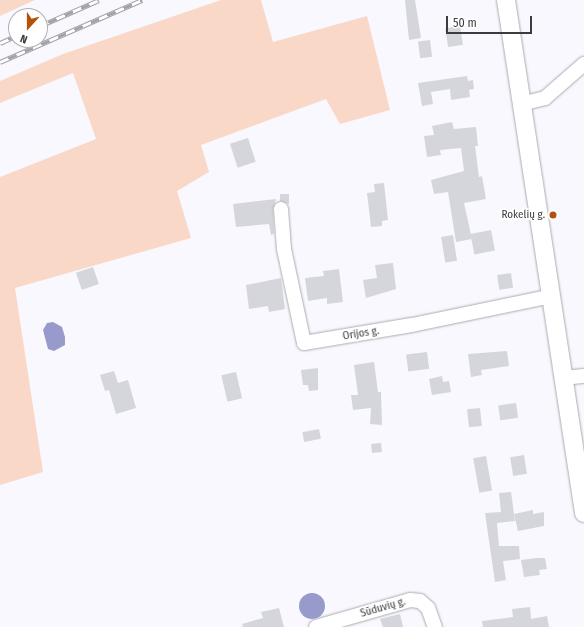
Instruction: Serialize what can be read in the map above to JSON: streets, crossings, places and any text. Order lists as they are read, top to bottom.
{
  "streets": {
    "street": ["Orijos g.", "Sūduvių g."]
  },
  "places": ["Rokelių g."],
  "scale_bar": "50 m",
  "north": "bottom"
}
